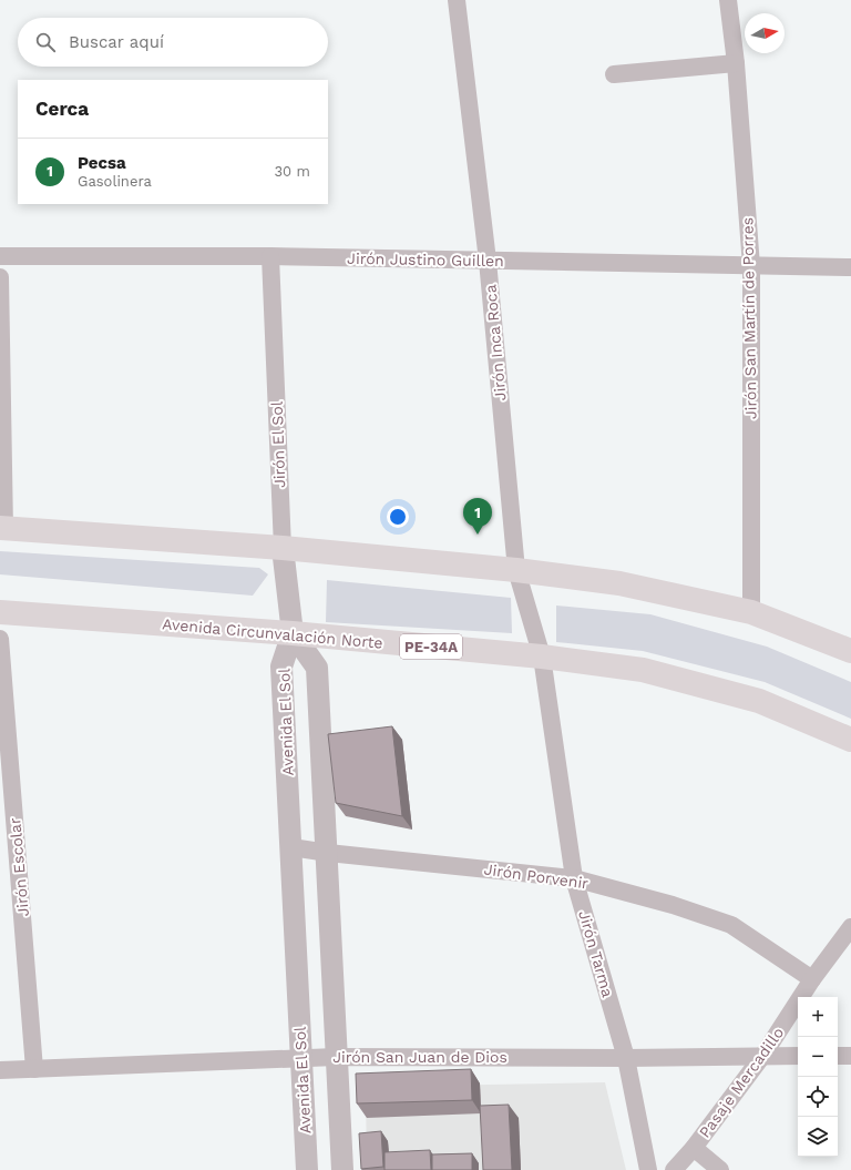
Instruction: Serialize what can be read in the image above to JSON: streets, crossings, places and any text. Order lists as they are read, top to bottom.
{
  "streets": {
    "highway": ["Avenida Circunvalación Norte", "PE-34A"],
    "street": [
      "Jirón Justino Guillen",
      "Jirón San Martín de Porres",
      "Jirón Inca Roca",
      "Jirón El Sol",
      "Avenida El Sol",
      "Jirón Escolar",
      "Jirón Porvenir",
      "Jirón Tarma",
      "Jirón San Juan de Dios",
      "Pasaje Mercadillo"
    ]
  },
  "crossings": [
    ["Jirón Justino Guillen", "Jirón San Martín de Porres"],
    ["Jirón Justino Guillen", "Jirón Inca Roca"],
    ["Jirón Justino Guillen", "Jirón El Sol"],
    ["Jirón Inca Roca", "Avenida Circunvalación Norte"],
    ["Jirón Inca Roca", "Jirón Tarma"],
    ["Jirón El Sol", "Avenida Circunvalación Norte"],
    ["Jirón El Sol", "Avenida El Sol"],
    ["Avenida Circunvalación Norte", "Avenida El Sol"],
    ["Avenida Circunvalación Norte", "Jirón Tarma"],
    ["Avenida El Sol", "Jirón Porvenir"],
    ["Avenida El Sol", "Jirón San Juan de Dios"],
    ["Jirón Escolar", "Jirón San Juan de Dios"],
    ["Jirón Porvenir", "Jirón Tarma"],
    ["Jirón Porvenir", "Pasaje Mercadillo"],
    ["Jirón Tarma", "Jirón San Juan de Dios"],
    ["Jirón San Juan de Dios", "Pasaje Mercadillo"]
  ],
  "north": "right",
  "page": {
    "search": "Buscar aquí",
    "heading": "Cerca",
    "list": [
      {
        "mark": "1",
        "name": "Pecsa",
        "note": "Gasolinera",
        "value": "30 m"
      }
    ],
    "pins": "1",
    "map_buttons": ["+", "−"]
  }
}
